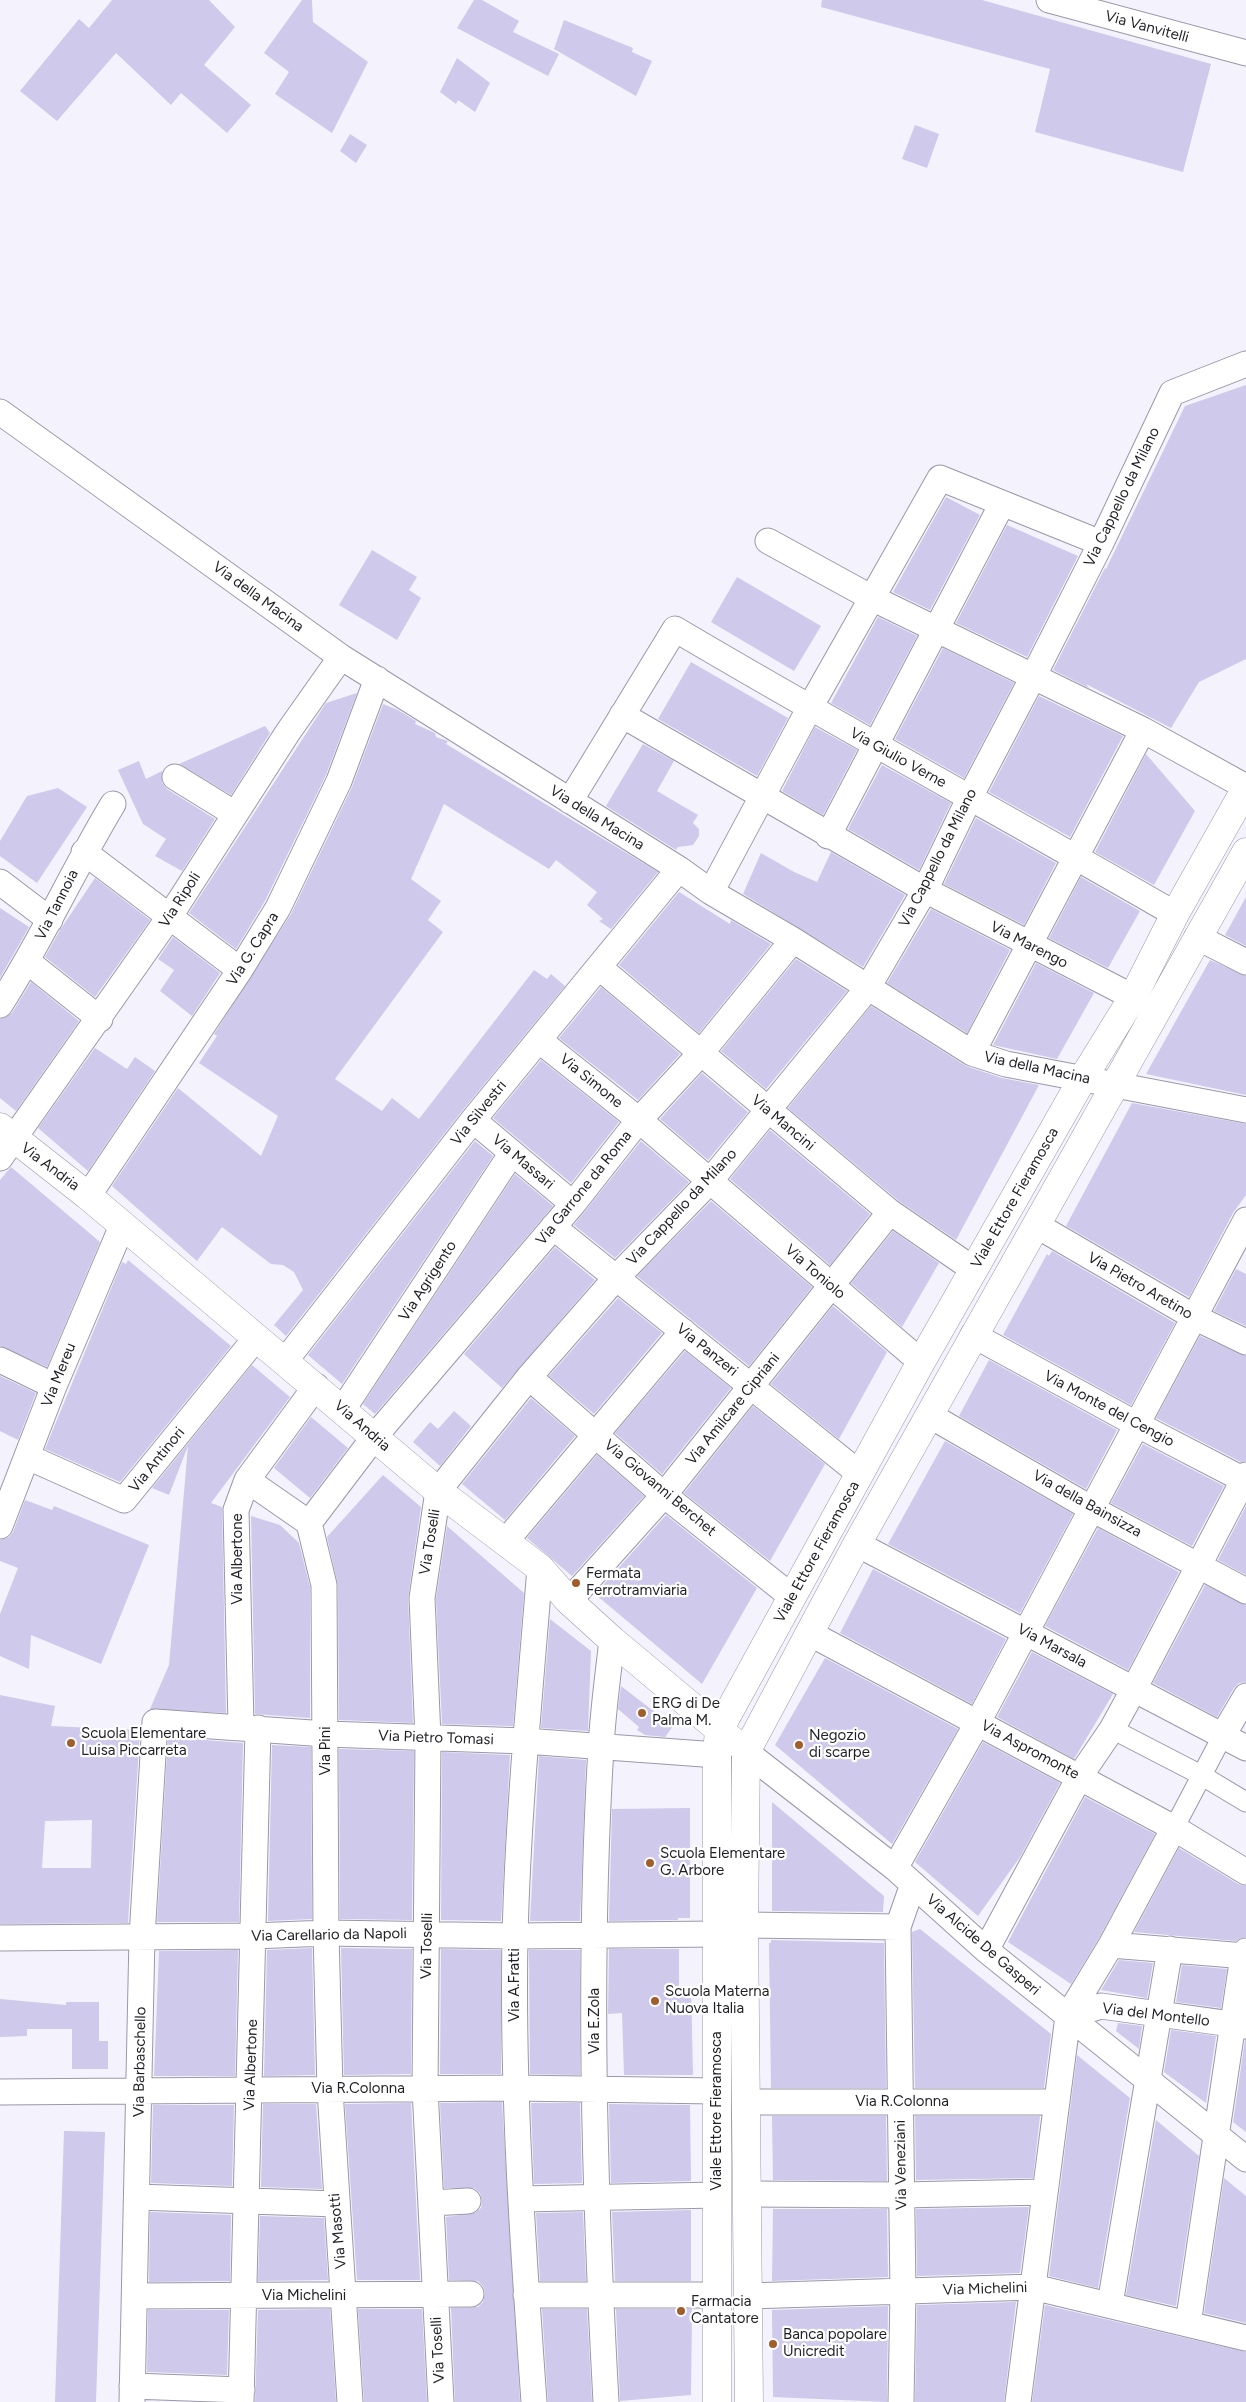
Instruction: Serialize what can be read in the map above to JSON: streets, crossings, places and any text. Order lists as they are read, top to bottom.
{
  "streets": {
    "main road": ["Via Andria", "Viale Ettore Fieramosca", "Via Alcide De Gasperi"],
    "street": [
      "Via Vanvitelli",
      "Via Cappello da Milano",
      "Via della Macina",
      "Via Giulio Verne",
      "Via Ripoli",
      "Via Tannoia",
      "Via Marengo",
      "Via G. Capra",
      "Via Simone",
      "Via Silvestri",
      "Via Mancini",
      "Via Massari",
      "Via Garrone da Roma",
      "Via Toniolo",
      "Via Agrigento",
      "Via Pietro Aretino",
      "Via Panzeri",
      "Via Mereu",
      "Via Amilcare Cipriani",
      "Via Monte del Cengio",
      "Via Antinori",
      "Via Giovanni Berchet",
      "Via della Bainsizza",
      "Via Toselli",
      "Via Albertone",
      "Via Marsala",
      "Via Pietro Tomasi",
      "Via Aspromonte",
      "Via Pini",
      "Via Carellario da Napoli",
      "Via A.Fratti",
      "Via del Montello",
      "Via E.Zola",
      "Via Barbaschello",
      "Via R.Colonna",
      "Via Veneziani",
      "Via Masotti",
      "Via Michelini"
    ]
  },
  "crossings": [
    ["Via Cappello da Milano", "Via della Macina"],
    ["Via Cappello da Milano", "Via Giulio Verne"],
    ["Via Cappello da Milano", "Via Marengo"],
    ["Via Cappello da Milano", "Via Simone"],
    ["Via Cappello da Milano", "Via Mancini"],
    ["Via Cappello da Milano", "Via Andria"],
    ["Via Cappello da Milano", "Via Toniolo"],
    ["Via Cappello da Milano", "Via Panzeri"],
    ["Via Cappello da Milano", "Via Giovanni Berchet"],
    ["Via Cappello da Milano", "Via Toselli"],
    ["Via della Macina", "Via Ripoli"],
    ["Via della Macina", "Via G. Capra"],
    ["Via della Macina", "Via Silvestri"],
    ["Via della Macina", "Via Garrone da Roma"],
    ["Via della Macina", "Viale Ettore Fieramosca"],
    ["Via Giulio Verne", "Via Marengo"],
    ["Via Giulio Verne", "Viale Ettore Fieramosca"],
    ["Via Ripoli", "Via Andria"],
    ["Via Marengo", "Viale Ettore Fieramosca"],
    ["Via G. Capra", "Via Andria"],
    ["Via Simone", "Via Silvestri"],
    ["Via Simone", "Via Garrone da Roma"],
    ["Via Simone", "Via Toniolo"],
    ["Via Silvestri", "Via Mancini"],
    ["Via Silvestri", "Via Massari"],
    ["Via Silvestri", "Via Andria"],
    ["Via Mancini", "Via Garrone da Roma"],
    ["Via Mancini", "Viale Ettore Fieramosca"],
    ["Via Mancini", "Via Amilcare Cipriani"],
    ["Via Massari", "Via Garrone da Roma"],
    ["Via Massari", "Via Agrigento"],
    ["Via Andria", "Via Garrone da Roma"],
    ["Via Andria", "Viale Ettore Fieramosca"],
    ["Via Andria", "Via Agrigento"],
    ["Via Andria", "Via Mereu"],
    ["Via Andria", "Via Amilcare Cipriani"],
    ["Via Andria", "Via Antinori"],
    ["Via Andria", "Via Toselli"],
    ["Via Andria", "Via Albertone"],
    ["Via Andria", "Via Pietro Tomasi"],
    ["Via Andria", "Via Alcide De Gasperi"],
    ["Via Andria", "Via A.Fratti"],
    ["Via Andria", "Via E.Zola"],
    ["Via Garrone da Roma", "Via Panzeri"],
    ["Viale Ettore Fieramosca", "Via Toniolo"],
    ["Viale Ettore Fieramosca", "Via Pietro Aretino"],
    ["Viale Ettore Fieramosca", "Via Panzeri"],
    ["Viale Ettore Fieramosca", "Via Monte del Cengio"],
    ["Viale Ettore Fieramosca", "Via Giovanni Berchet"],
    ["Viale Ettore Fieramosca", "Via della Bainsizza"],
    ["Viale Ettore Fieramosca", "Via Marsala"],
    ["Viale Ettore Fieramosca", "Via Pietro Tomasi"],
    ["Viale Ettore Fieramosca", "Via Aspromonte"],
    ["Viale Ettore Fieramosca", "Via Carellario da Napoli"],
    ["Viale Ettore Fieramosca", "Via Alcide De Gasperi"],
    ["Viale Ettore Fieramosca", "Via R.Colonna"],
    ["Viale Ettore Fieramosca", "Via Michelini"],
    ["Via Toniolo", "Via Amilcare Cipriani"],
    ["Via Panzeri", "Via Amilcare Cipriani"],
    ["Via Mereu", "Via Antinori"],
    ["Via Amilcare Cipriani", "Via Giovanni Berchet"],
    ["Via Toselli", "Via Pietro Tomasi"],
    ["Via Toselli", "Via Carellario da Napoli"],
    ["Via Toselli", "Via R.Colonna"],
    ["Via Toselli", "Via Michelini"],
    ["Via Albertone", "Via Pietro Tomasi"],
    ["Via Albertone", "Via Carellario da Napoli"],
    ["Via Albertone", "Via R.Colonna"],
    ["Via Albertone", "Via Michelini"],
    ["Via Pietro Tomasi", "Via Pini"],
    ["Via Pietro Tomasi", "Via Alcide De Gasperi"],
    ["Via Pietro Tomasi", "Via A.Fratti"],
    ["Via Pietro Tomasi", "Via E.Zola"],
    ["Via Pietro Tomasi", "Via Barbaschello"],
    ["Via Pini", "Via Carellario da Napoli"],
    ["Via Pini", "Via R.Colonna"],
    ["Via Pini", "Via Masotti"],
    ["Via Carellario da Napoli", "Via A.Fratti"],
    ["Via Carellario da Napoli", "Via E.Zola"],
    ["Via Carellario da Napoli", "Via Barbaschello"],
    ["Via Alcide De Gasperi", "Via del Montello"],
    ["Via Alcide De Gasperi", "Via Veneziani"],
    ["Via A.Fratti", "Via R.Colonna"],
    ["Via E.Zola", "Via R.Colonna"],
    ["Via Barbaschello", "Via R.Colonna"],
    ["Via Barbaschello", "Via Michelini"],
    ["Via R.Colonna", "Via Veneziani"],
    ["Via R.Colonna", "Via Masotti"],
    ["Via Veneziani", "Via Michelini"],
    ["Via Masotti", "Via Michelini"]
  ],
  "places": [
    "Fermata Ferrotramviaria",
    "ERG di De Palma M.",
    "Scuola Elementare Luisa Piccarreta",
    "Negozio di scarpe",
    "Scuola Elementare G. Arbore",
    "Scuola Materna Nuova Italia",
    "Farmacia Cantatore",
    "Banca popolare Unicredit"
  ]
}
